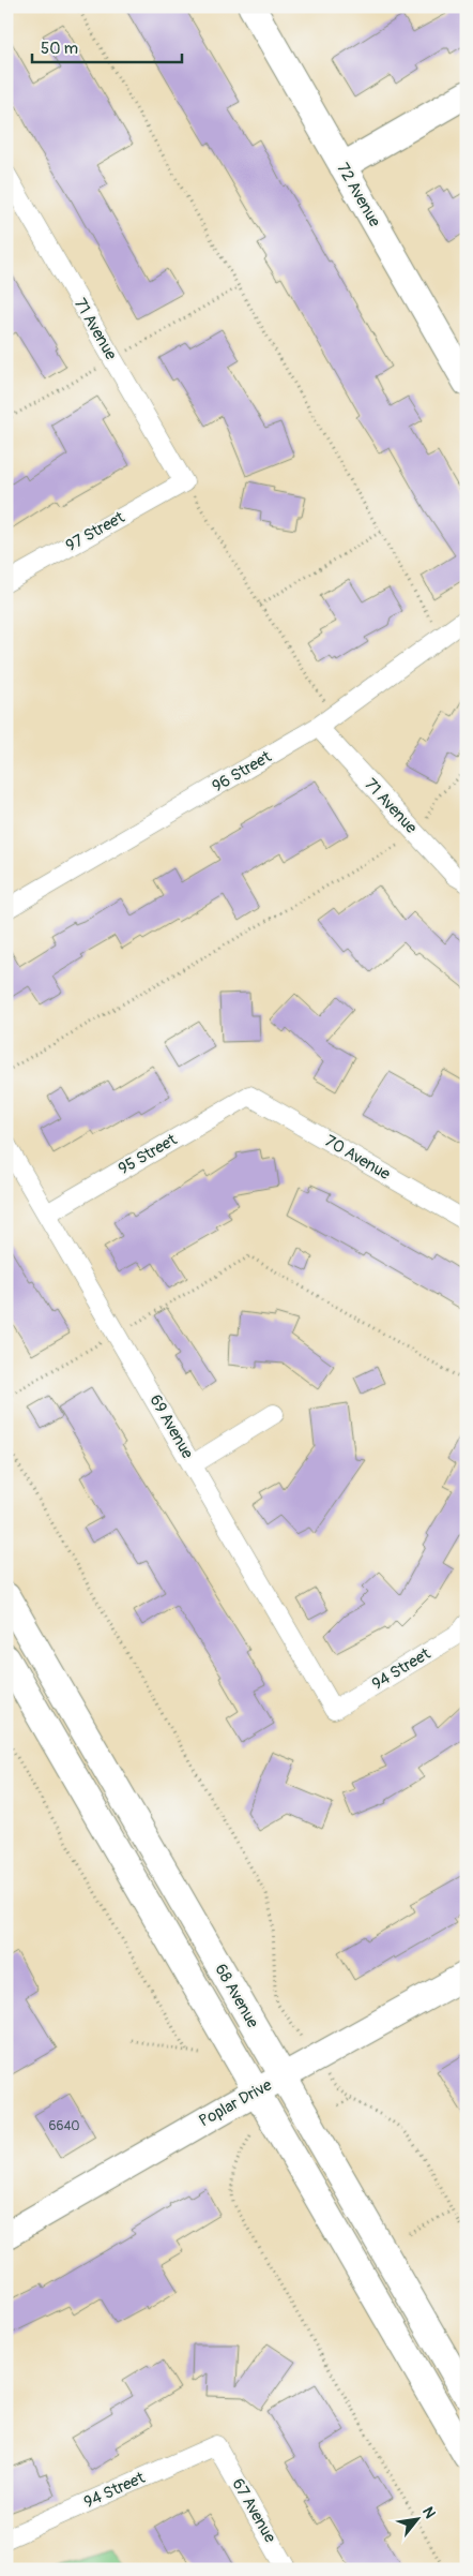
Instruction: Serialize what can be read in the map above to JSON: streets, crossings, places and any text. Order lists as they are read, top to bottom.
{
  "streets": {
    "main road": ["72 Avenue", "68 Avenue", "Poplar Drive"],
    "street": [
      "71 Avenue",
      "97 Street",
      "96 Street",
      "95 Street",
      "70 Avenue",
      "69 Avenue",
      "94 Street",
      "67 Avenue"
    ]
  },
  "crossings": [
    ["71 Avenue", "97 Street"],
    ["71 Avenue", "96 Street"],
    ["95 Street", "70 Avenue"],
    ["95 Street", "69 Avenue"],
    ["69 Avenue", "94 Street"],
    ["94 Street", "67 Avenue"],
    ["68 Avenue", "Poplar Drive"]
  ],
  "house_numbers": ["6640"],
  "scale_bar": "50 m",
  "north": "top right"
}
